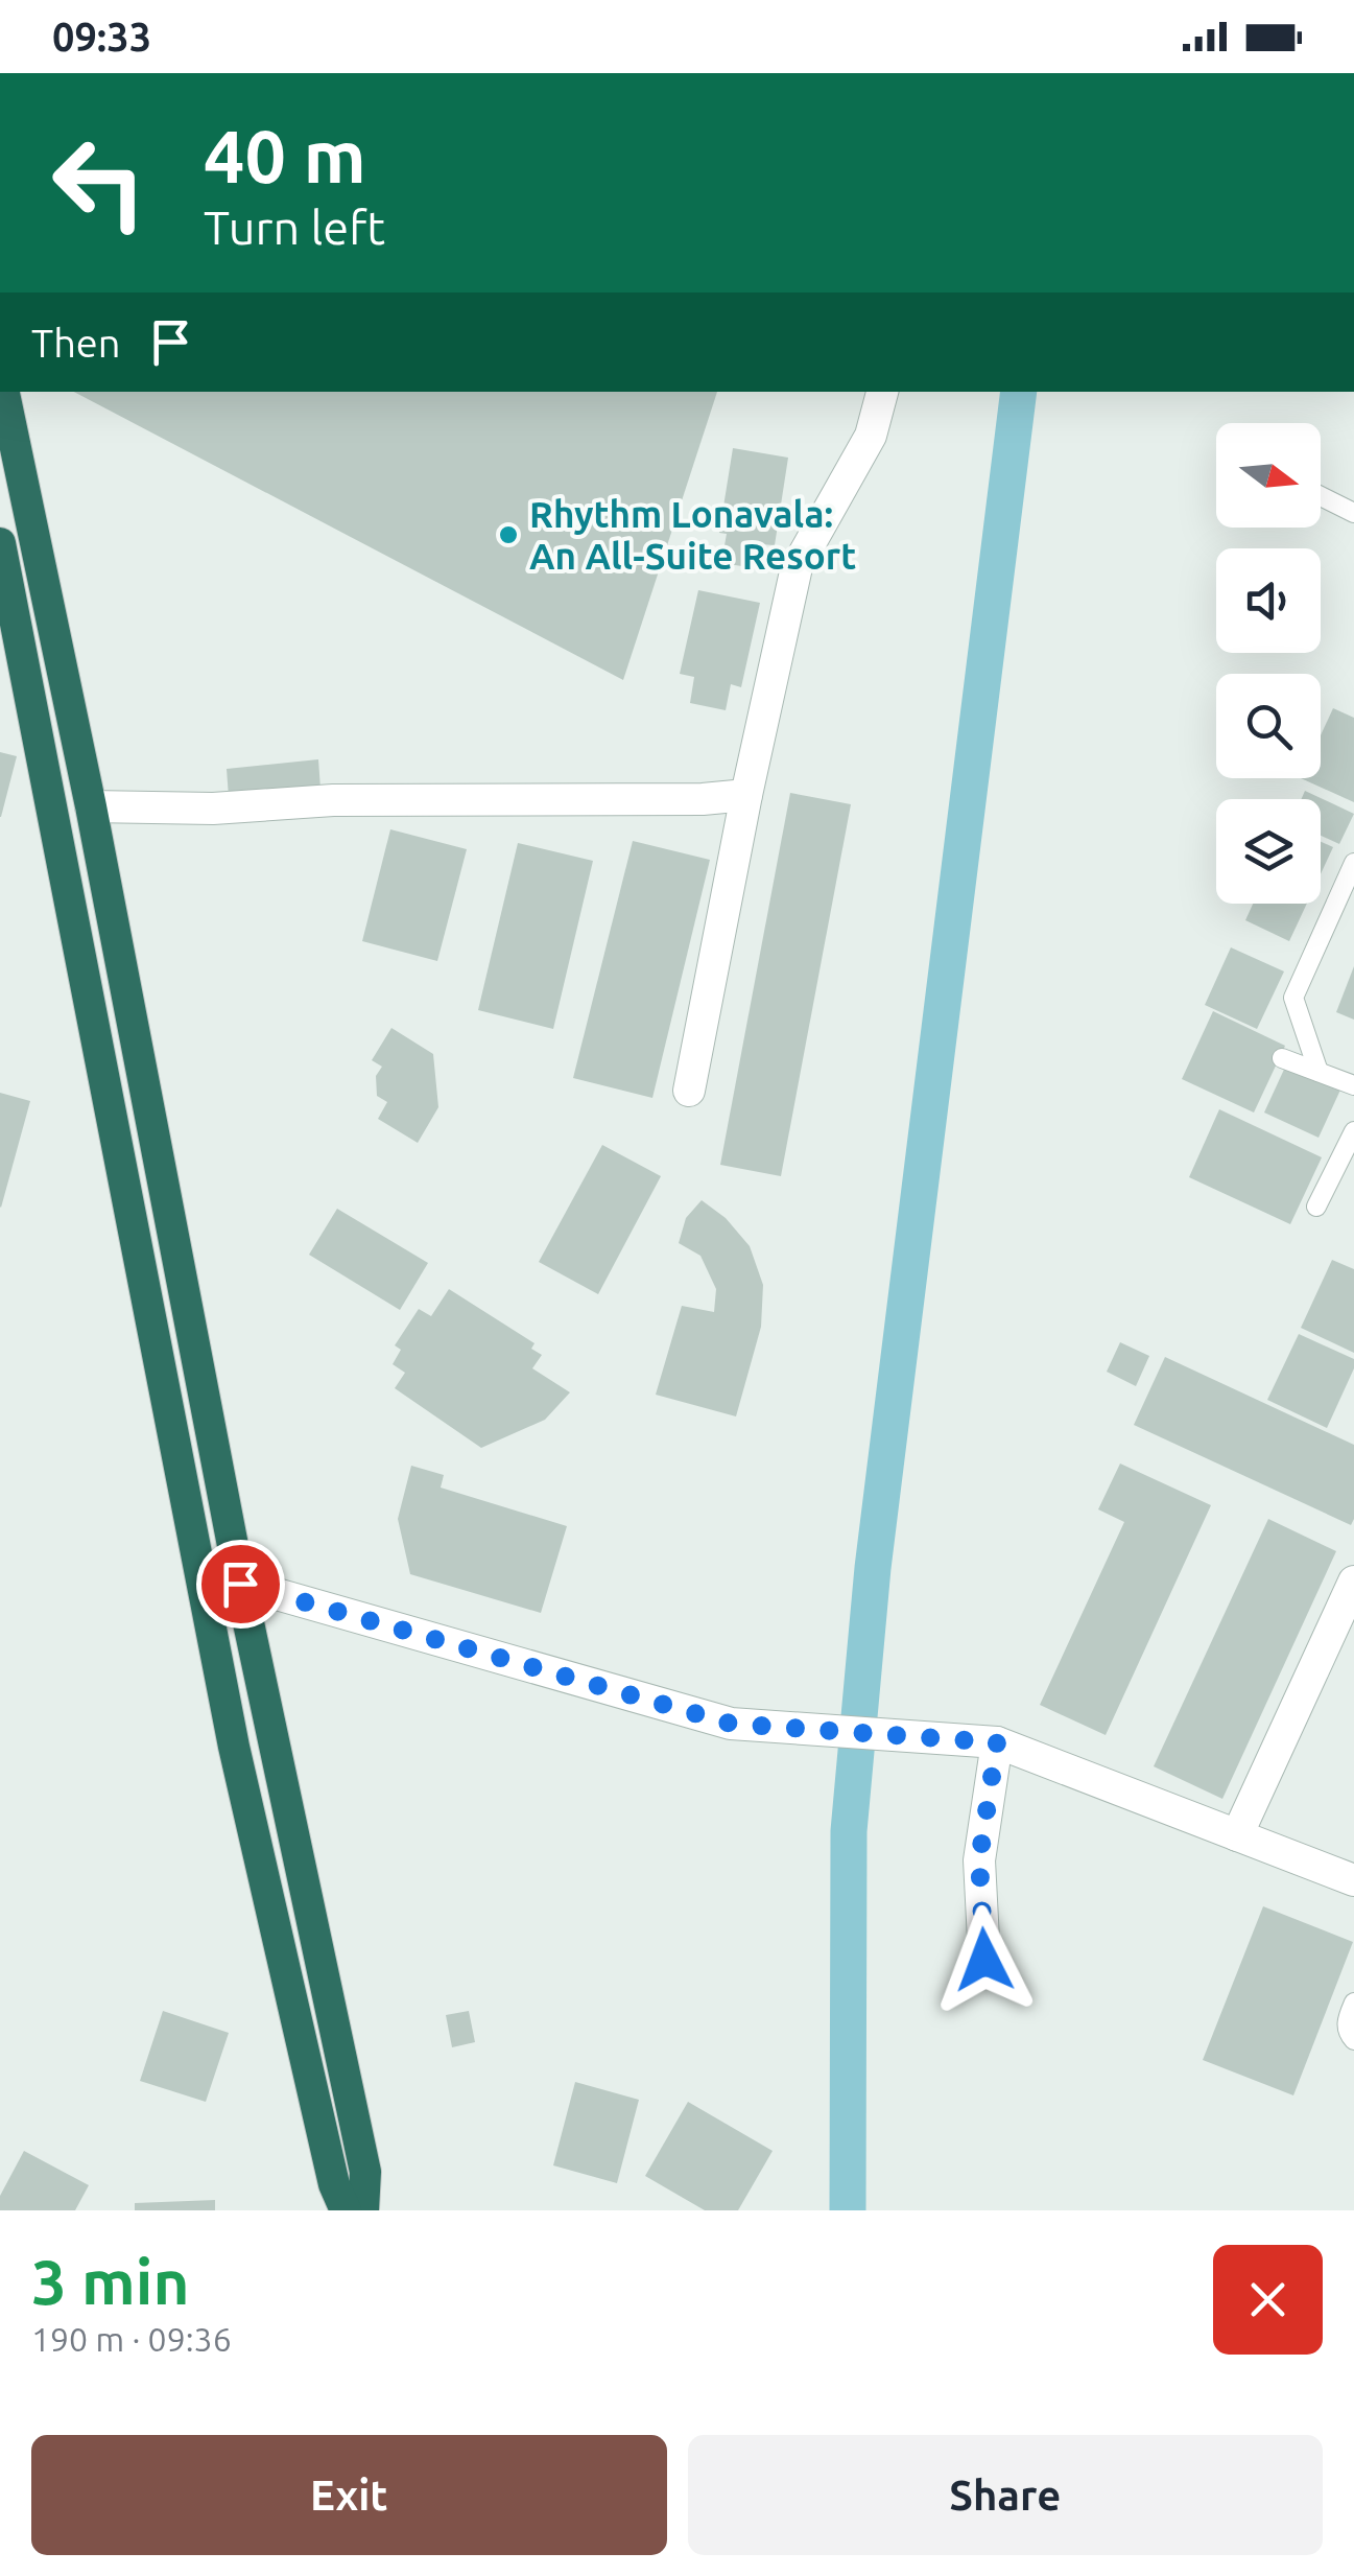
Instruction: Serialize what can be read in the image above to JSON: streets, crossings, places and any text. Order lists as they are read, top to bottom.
{
  "places": ["Rhythm Lonavala: An All-Suite Resort"],
  "north": "right",
  "page": {
    "status": "09:33",
    "turn": ["40 m", "Turn left"],
    "then": "Then",
    "heading": ["3 min", "190 m · 09:36"],
    "buttons": ["Exit", "Share"]
  }
}
